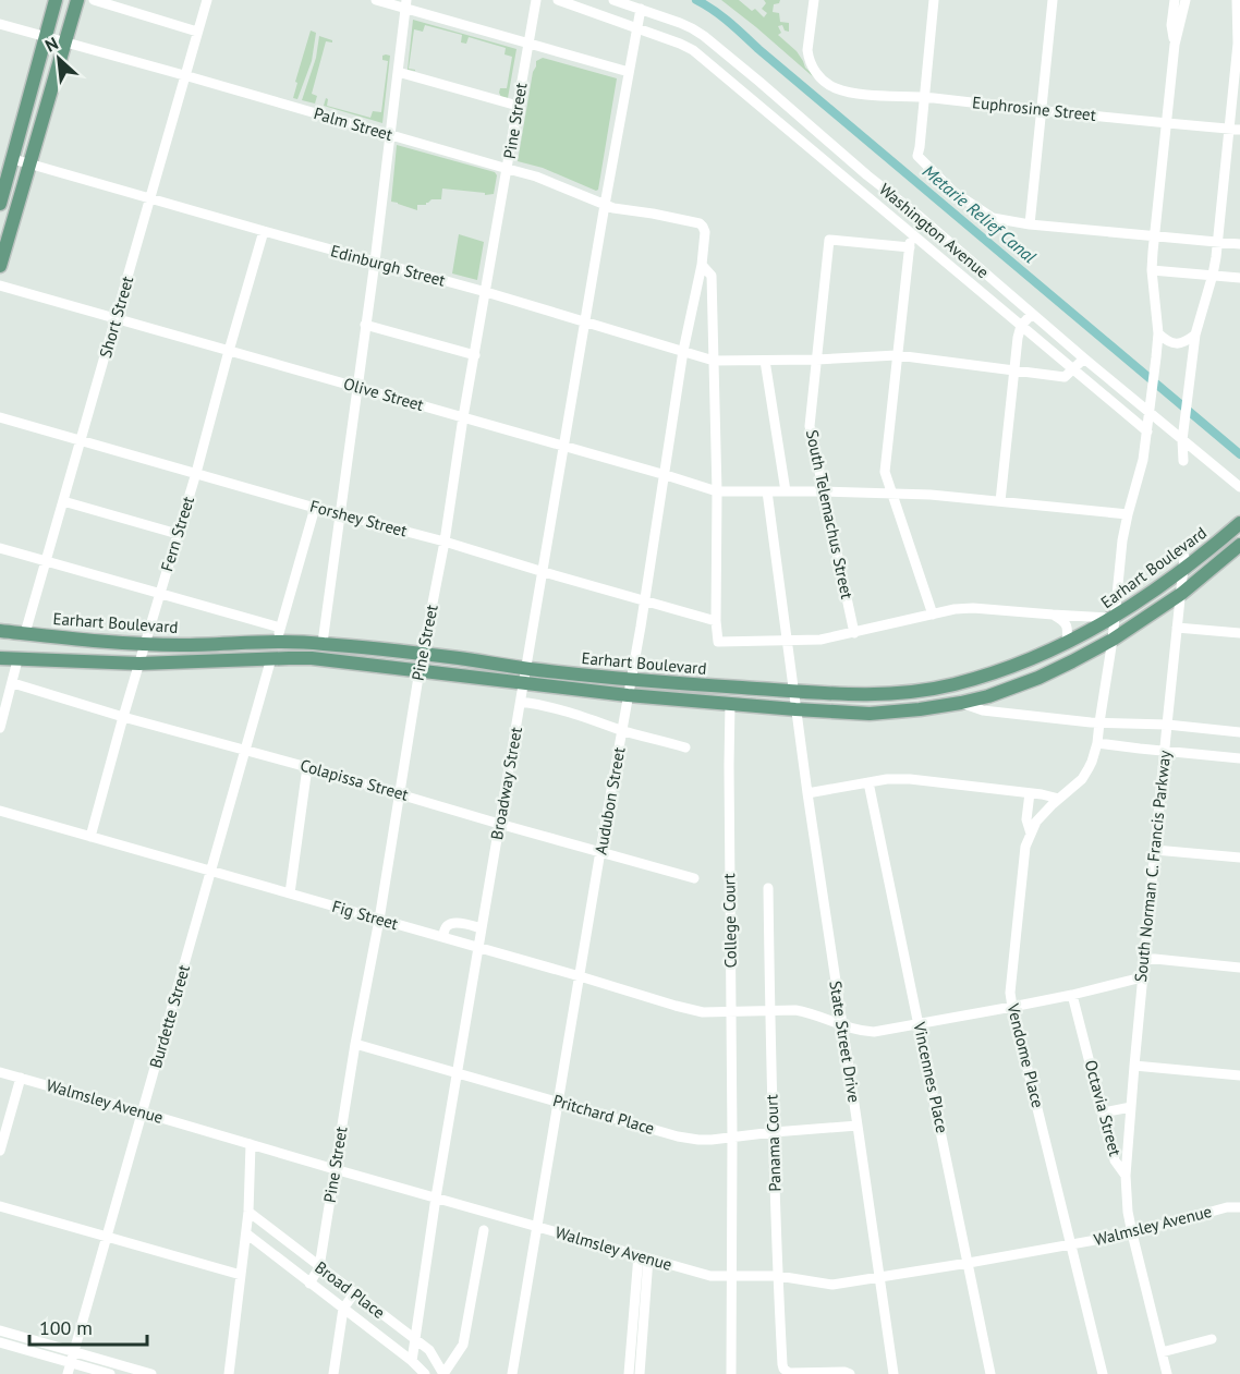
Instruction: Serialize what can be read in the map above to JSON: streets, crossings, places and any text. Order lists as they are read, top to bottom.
{
  "streets": {
    "main road": ["Earhart Boulevard"],
    "street": [
      "Euphrosine Street",
      "Pine Street",
      "Palm Street",
      "Washington Avenue",
      "Edinburgh Street",
      "Short Street",
      "Olive Street",
      "South Telemachus Street",
      "Forshey Street",
      "Fern Street",
      "Colapissa Street",
      "Broadway Street",
      "Audubon Street",
      "South Norman C. Francis Parkway",
      "Fig Street",
      "College Court",
      "Burdette Street",
      "State Street Drive",
      "Vendome Place",
      "Vincennes Place",
      "Walmsley Avenue",
      "Octavia Street",
      "Pritchard Place",
      "Panama Court",
      "Broad Place"
    ]
  },
  "crossings": [
    ["Pine Street", "Palm Street"],
    ["Pine Street", "Edinburgh Street"],
    ["Pine Street", "Olive Street"],
    ["Pine Street", "Forshey Street"],
    ["Pine Street", "Earhart Boulevard"],
    ["Pine Street", "Colapissa Street"],
    ["Pine Street", "Fig Street"],
    ["Pine Street", "Walmsley Avenue"],
    ["Pine Street", "Pritchard Place"],
    ["Pine Street", "Broad Place"],
    ["Palm Street", "Short Street"],
    ["Palm Street", "Broadway Street"],
    ["Palm Street", "Audubon Street"],
    ["Washington Avenue", "Edinburgh Street"],
    ["Washington Avenue", "Broadway Street"],
    ["Edinburgh Street", "Short Street"],
    ["Edinburgh Street", "South Telemachus Street"],
    ["Edinburgh Street", "Fern Street"],
    ["Edinburgh Street", "Broadway Street"],
    ["Edinburgh Street", "Audubon Street"],
    ["Short Street", "Olive Street"],
    ["Short Street", "Forshey Street"],
    ["Short Street", "Earhart Boulevard"],
    ["Olive Street", "South Telemachus Street"],
    ["Olive Street", "Fern Street"],
    ["Olive Street", "Broadway Street"],
    ["Olive Street", "Audubon Street"],
    ["Olive Street", "State Street Drive"],
    ["Forshey Street", "Fern Street"],
    ["Forshey Street", "Broadway Street"],
    ["Forshey Street", "Audubon Street"],
    ["Fern Street", "Earhart Boulevard"],
    ["Fern Street", "Colapissa Street"],
    ["Fern Street", "Fig Street"],
    ["Earhart Boulevard", "Broadway Street"],
    ["Earhart Boulevard", "Audubon Street"],
    ["Earhart Boulevard", "South Norman C. Francis Parkway"],
    ["Earhart Boulevard", "College Court"],
    ["Earhart Boulevard", "Burdette Street"],
    ["Earhart Boulevard", "State Street Drive"],
    ["Earhart Boulevard", "Vendome Place"],
    ["Colapissa Street", "Broadway Street"],
    ["Colapissa Street", "Audubon Street"],
    ["Colapissa Street", "Burdette Street"],
    ["Broadway Street", "Fig Street"],
    ["Broadway Street", "Walmsley Avenue"],
    ["Broadway Street", "Pritchard Place"],
    ["Broadway Street", "Broad Place"],
    ["Audubon Street", "Fig Street"],
    ["Audubon Street", "Walmsley Avenue"],
    ["Audubon Street", "Pritchard Place"],
    ["South Norman C. Francis Parkway", "Fig Street"],
    ["South Norman C. Francis Parkway", "Octavia Street"],
    ["Fig Street", "College Court"],
    ["Fig Street", "Burdette Street"],
    ["Fig Street", "State Street Drive"],
    ["Fig Street", "Vendome Place"],
    ["Fig Street", "Vincennes Place"],
    ["Fig Street", "Octavia Street"],
    ["Fig Street", "Panama Court"],
    ["College Court", "Walmsley Avenue"],
    ["College Court", "Pritchard Place"],
    ["Burdette Street", "Walmsley Avenue"],
    ["State Street Drive", "Walmsley Avenue"],
    ["State Street Drive", "Pritchard Place"],
    ["Vendome Place", "Walmsley Avenue"],
    ["Vincennes Place", "Walmsley Avenue"],
    ["Walmsley Avenue", "Octavia Street"],
    ["Walmsley Avenue", "Panama Court"],
    ["Pritchard Place", "Panama Court"]
  ],
  "water": ["Metarie Relief Canal"],
  "scale_bar": "100 m",
  "north": "top left"
}
